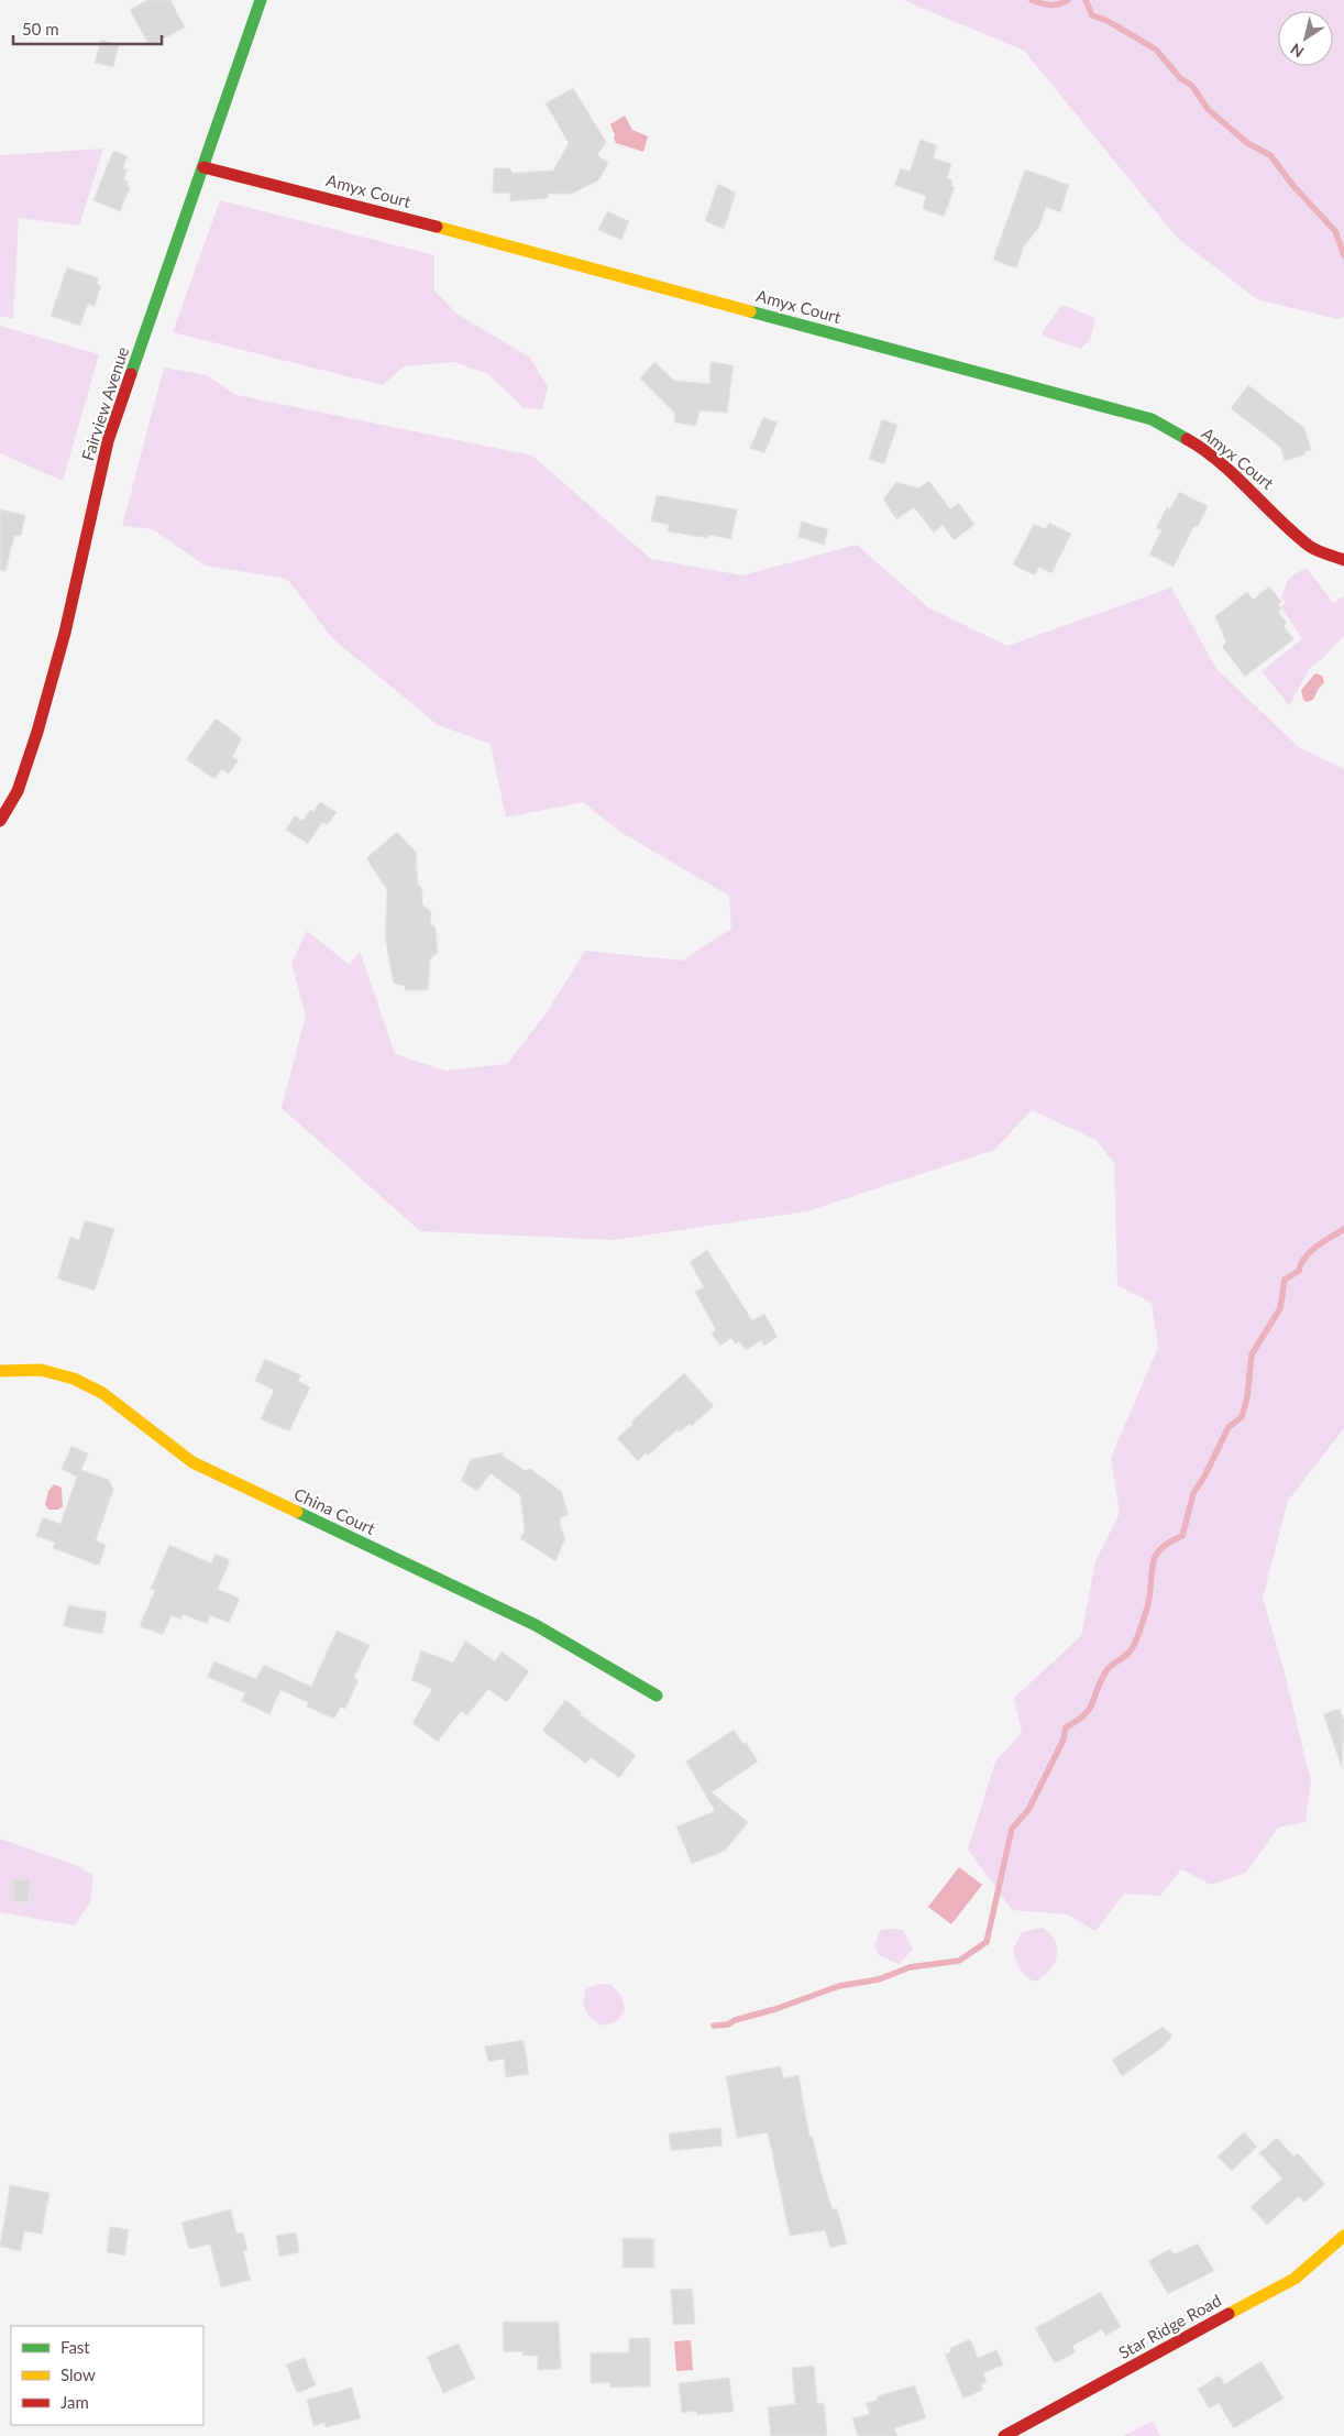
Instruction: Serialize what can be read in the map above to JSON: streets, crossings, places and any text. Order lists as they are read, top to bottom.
{
  "streets": {
    "street": [
      "Amyx Court",
      "Fairview Avenue",
      "China Court",
      "Star Ridge Road"
    ]
  },
  "crossings": [
    ["Amyx Court", "Fairview Avenue"]
  ],
  "legend": ["Fast", "Slow", "Jam"],
  "scale_bar": "50 m",
  "north": "bottom left"
}
